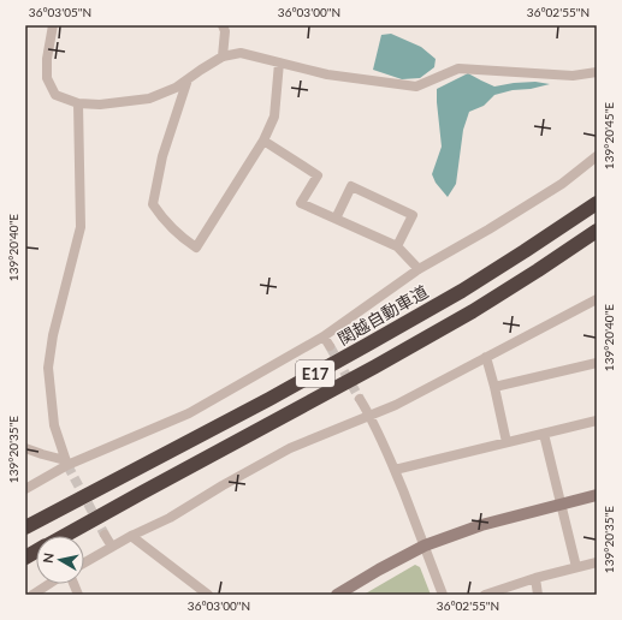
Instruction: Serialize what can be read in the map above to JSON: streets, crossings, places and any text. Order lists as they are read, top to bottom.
{
  "streets": {
    "highway": ["関越自動車道", "E17"]
  },
  "north": "left",
  "coordinates": [
    "36°03'05\"N",
    "36°03'00\"N",
    "36°02'55\"N",
    "139°20'45\"E",
    "139°20'40\"E",
    "139°20'35\"E"
  ]
}
